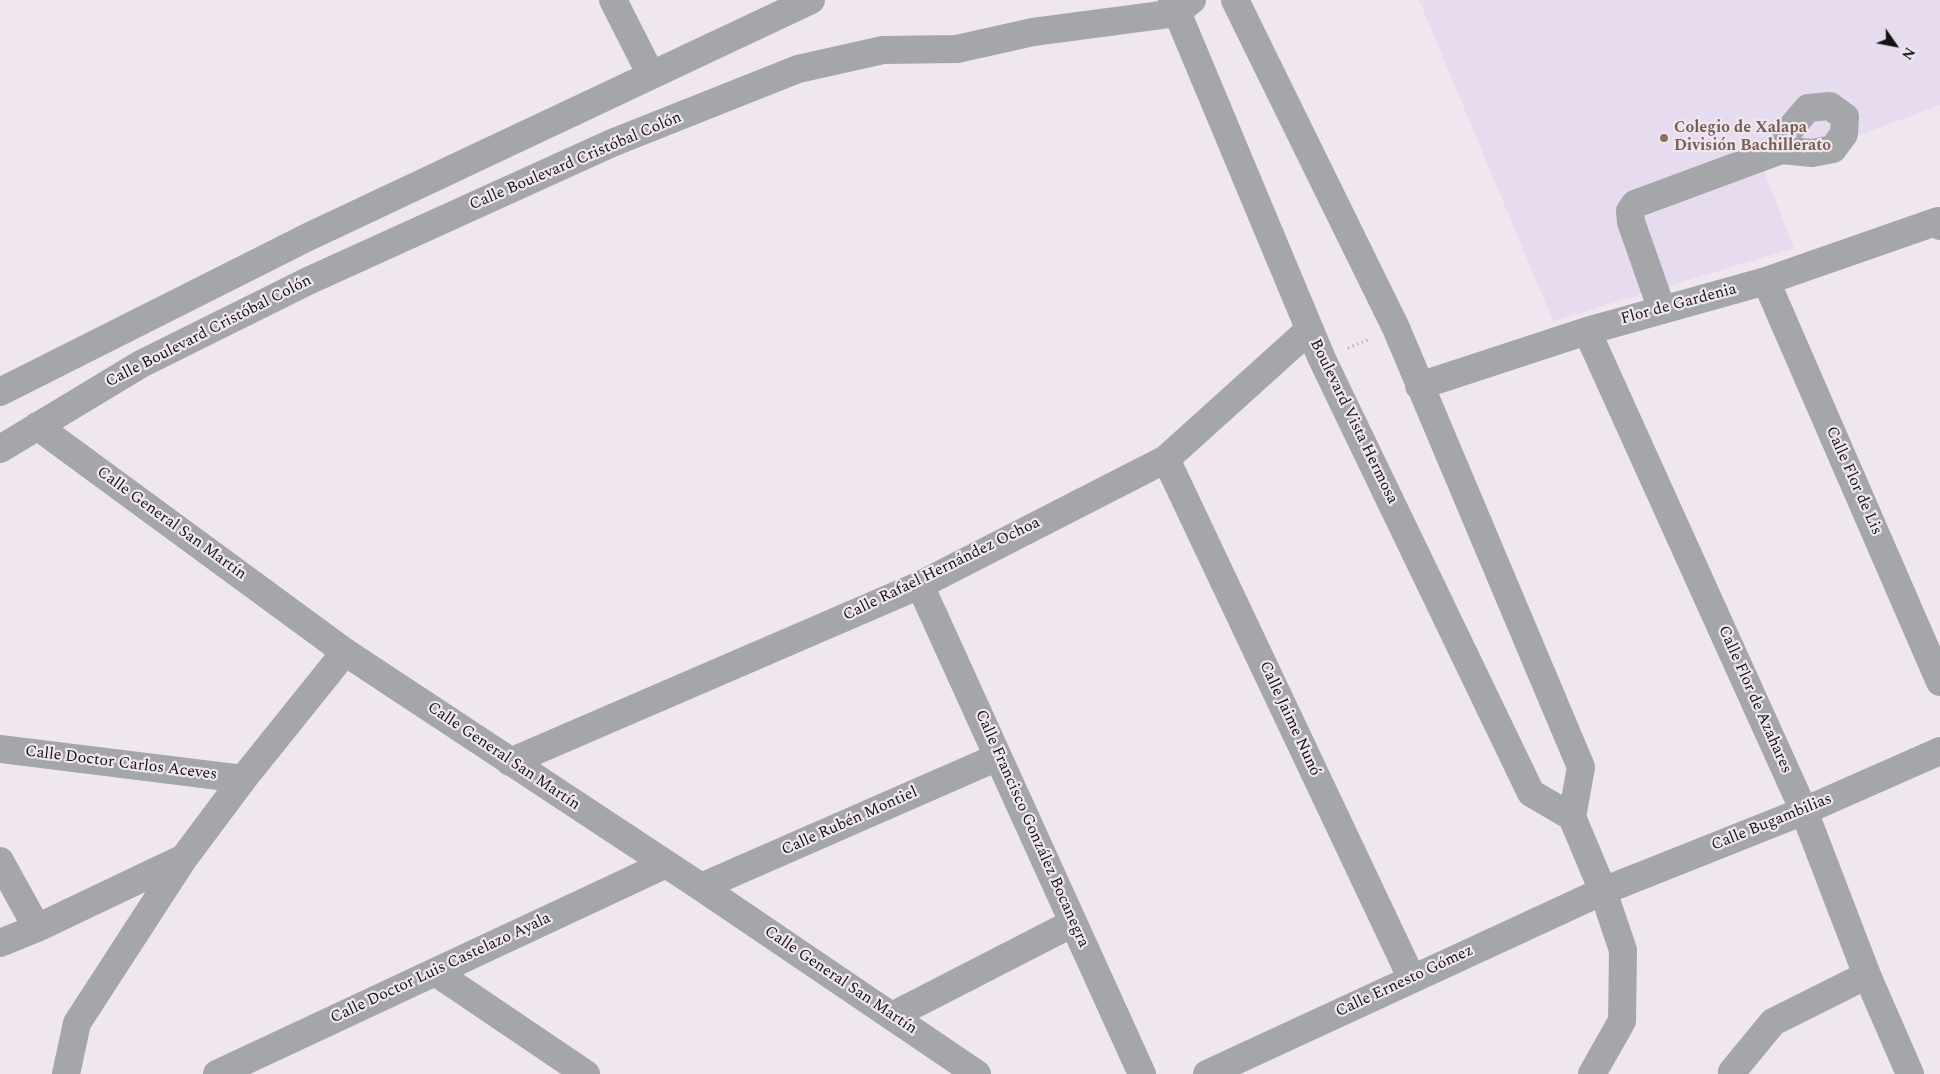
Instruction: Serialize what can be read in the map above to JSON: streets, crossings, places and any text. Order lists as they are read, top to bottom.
{
  "streets": {
    "street": [
      "Calle Boulevard Cristóbal Colón",
      "Flor de Gardenia",
      "Boulevard Vista Hermosa",
      "Calle Flor de Lis",
      "Calle General San Martín",
      "Calle Rafael Hernández Ochoa",
      "Calle Flor de Azahares",
      "Calle Jaime Nunó",
      "Calle Doctor Carlos Aceves",
      "Calle Rubén Montiel",
      "Calle Bugambilias",
      "Calle Francisco González Bocanegra",
      "Calle Doctor Luis Castelazo Ayala",
      "Calle Ernesto Gómez"
    ]
  },
  "crossings": [
    ["Calle Boulevard Cristóbal Colón", "Boulevard Vista Hermosa"],
    ["Calle Boulevard Cristóbal Colón", "Calle General San Martín"],
    ["Flor de Gardenia", "Calle Flor de Lis"],
    ["Flor de Gardenia", "Calle Flor de Azahares"],
    ["Boulevard Vista Hermosa", "Calle Rafael Hernández Ochoa"],
    ["Calle General San Martín", "Calle Rafael Hernández Ochoa"],
    ["Calle General San Martín", "Calle Rubén Montiel"],
    ["Calle General San Martín", "Calle Doctor Luis Castelazo Ayala"],
    ["Calle Rafael Hernández Ochoa", "Calle Jaime Nunó"],
    ["Calle Rafael Hernández Ochoa", "Calle Francisco González Bocanegra"],
    ["Calle Flor de Azahares", "Calle Bugambilias"],
    ["Calle Jaime Nunó", "Calle Ernesto Gómez"],
    ["Calle Rubén Montiel", "Calle Francisco González Bocanegra"],
    ["Calle Bugambilias", "Calle Ernesto Gómez"]
  ],
  "places": ["Colegio de Xalapa División Bachillerato"],
  "north": "bottom right"
}
